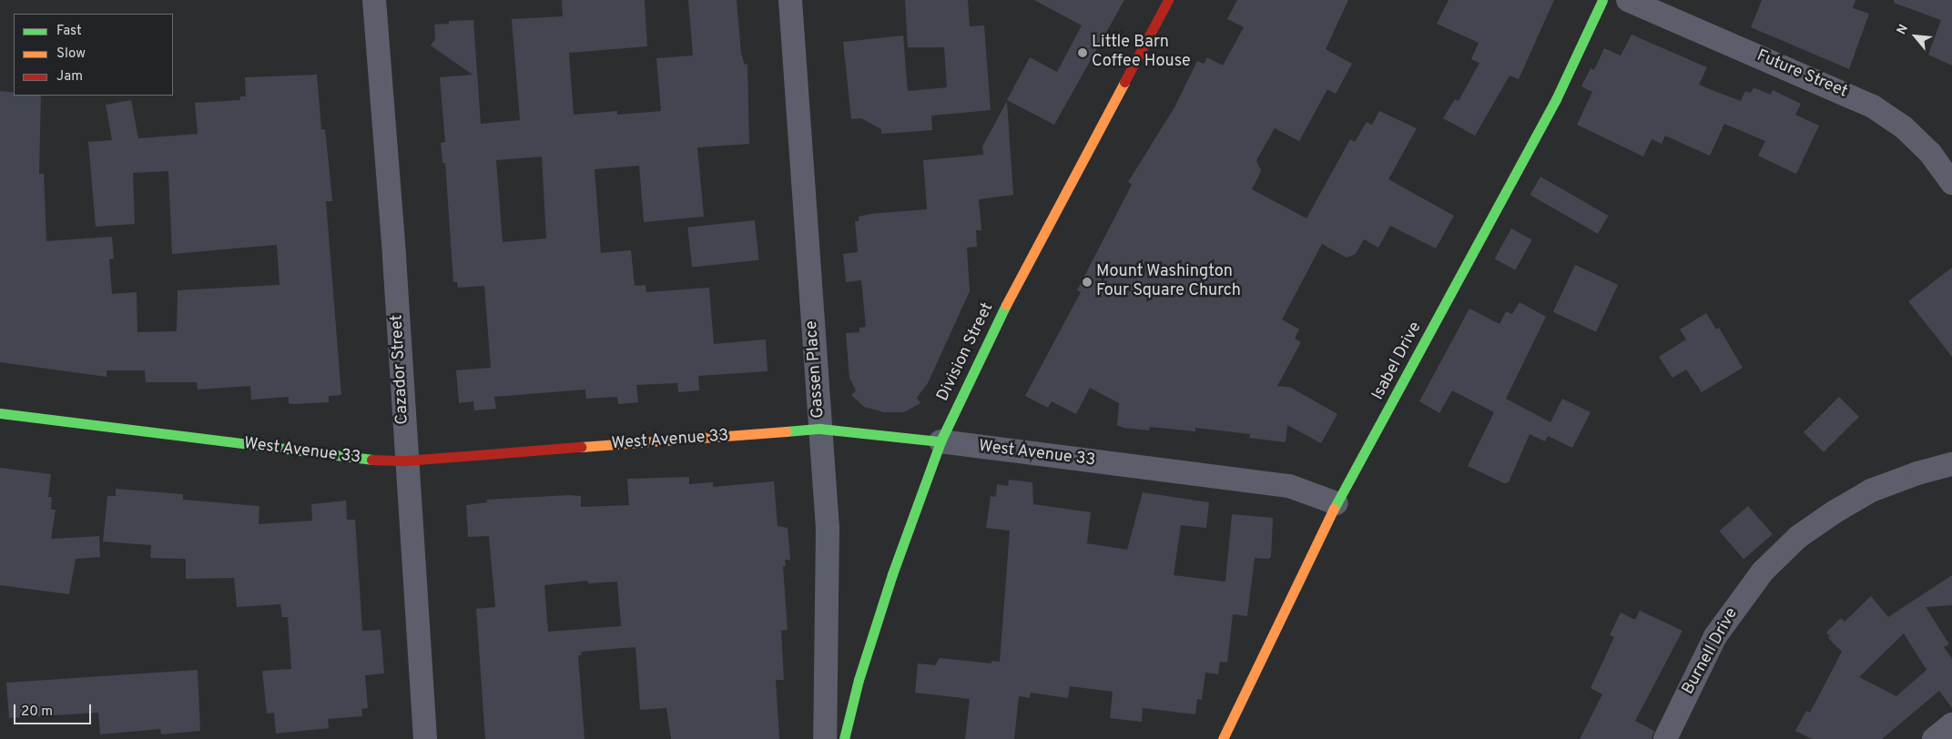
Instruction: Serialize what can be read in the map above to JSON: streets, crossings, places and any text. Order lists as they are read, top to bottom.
{
  "streets": {
    "street": [
      "Future Street",
      "Division Street",
      "Isabel Drive",
      "Cazador Street",
      "Gassen Place",
      "West Avenue 33",
      "Burnell Drive"
    ]
  },
  "crossings": [
    ["Division Street", "West Avenue 33"],
    ["Isabel Drive", "West Avenue 33"],
    ["Cazador Street", "West Avenue 33"],
    ["Gassen Place", "West Avenue 33"]
  ],
  "places": ["Little Barn Coffee House", "Mount Washington Four Square Church"],
  "legend": ["Fast", "Slow", "Jam"],
  "scale_bar": "20 m",
  "north": "top left"
}
